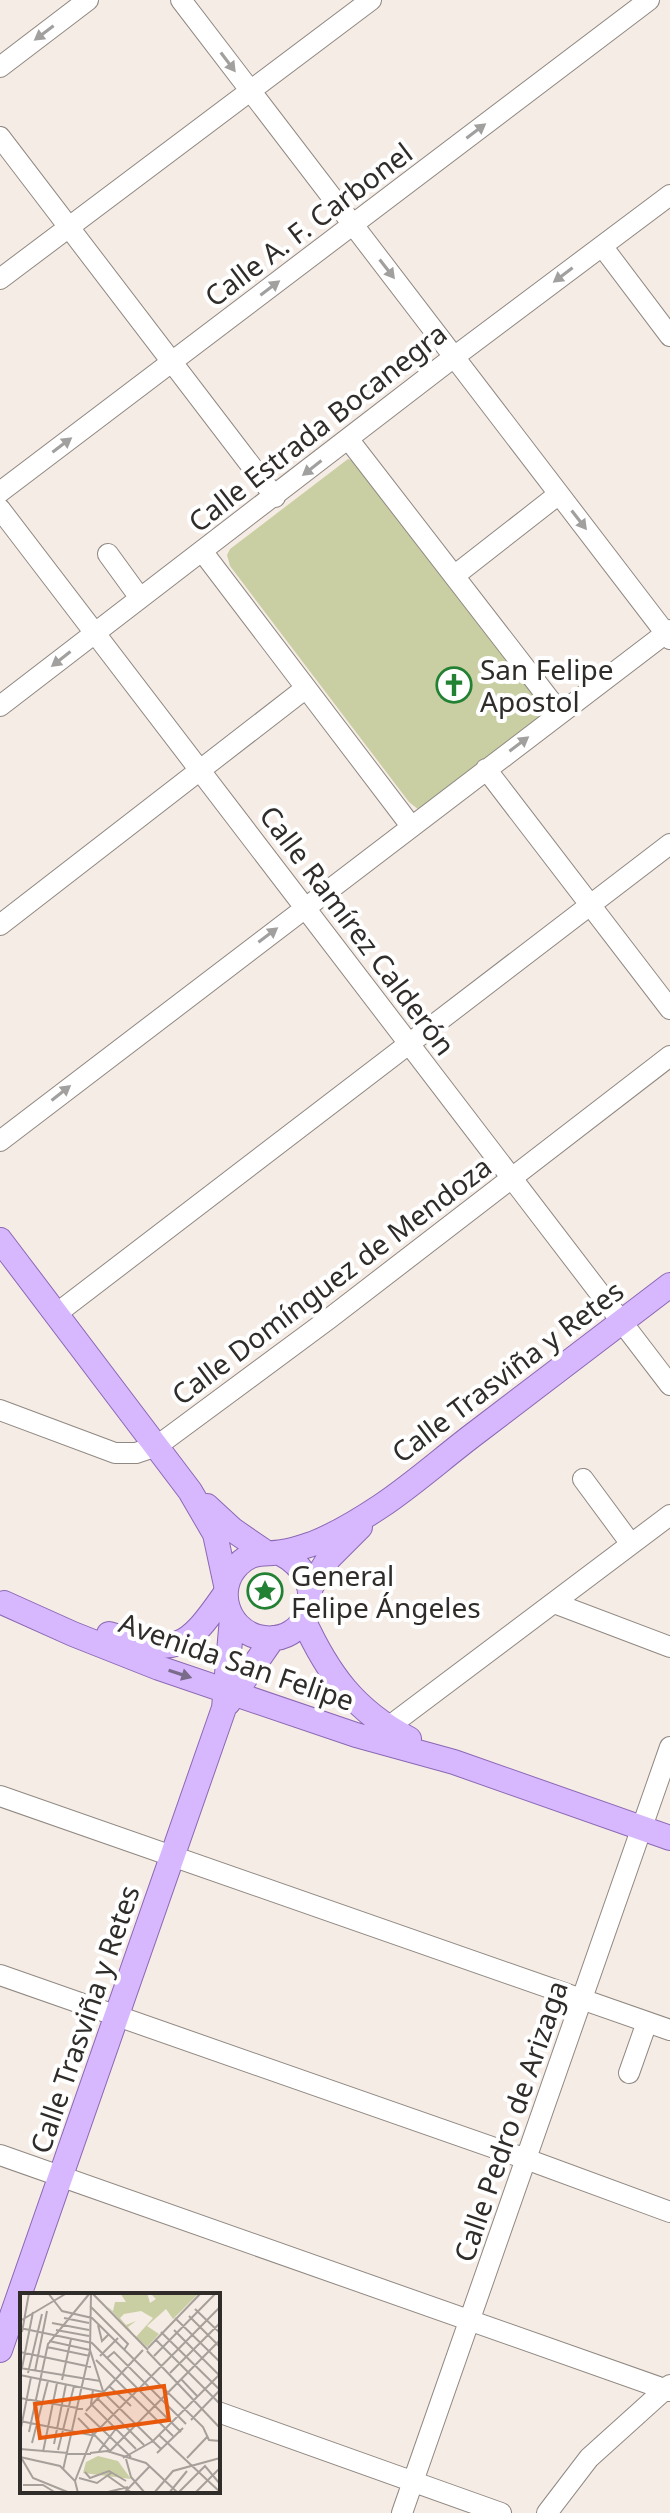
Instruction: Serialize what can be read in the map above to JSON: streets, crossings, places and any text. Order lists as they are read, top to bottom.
{
  "streets": {
    "main road": ["Calle Trasviña y Retes", "Avenida San Felipe"],
    "street": [
      "Calle A. F. Carbonel",
      "Calle Estrada Bocanegra",
      "Calle Ramírez Calderón",
      "Calle Domínguez de Mendoza",
      "Calle Pedro de Arizaga"
    ]
  },
  "crossings": [
    ["Calle Estrada Bocanegra", "Calle Ramírez Calderón"],
    ["Calle Ramírez Calderón", "Calle Domínguez de Mendoza"],
    ["Calle Ramírez Calderón", "Calle Trasviña y Retes"],
    ["Calle Trasviña y Retes", "Avenida San Felipe"],
    ["Avenida San Felipe", "Calle Pedro de Arizaga"]
  ],
  "places": {
    "church": ["San Felipe Apostol"],
    "place": ["General Felipe Ángeles"]
  }
}
